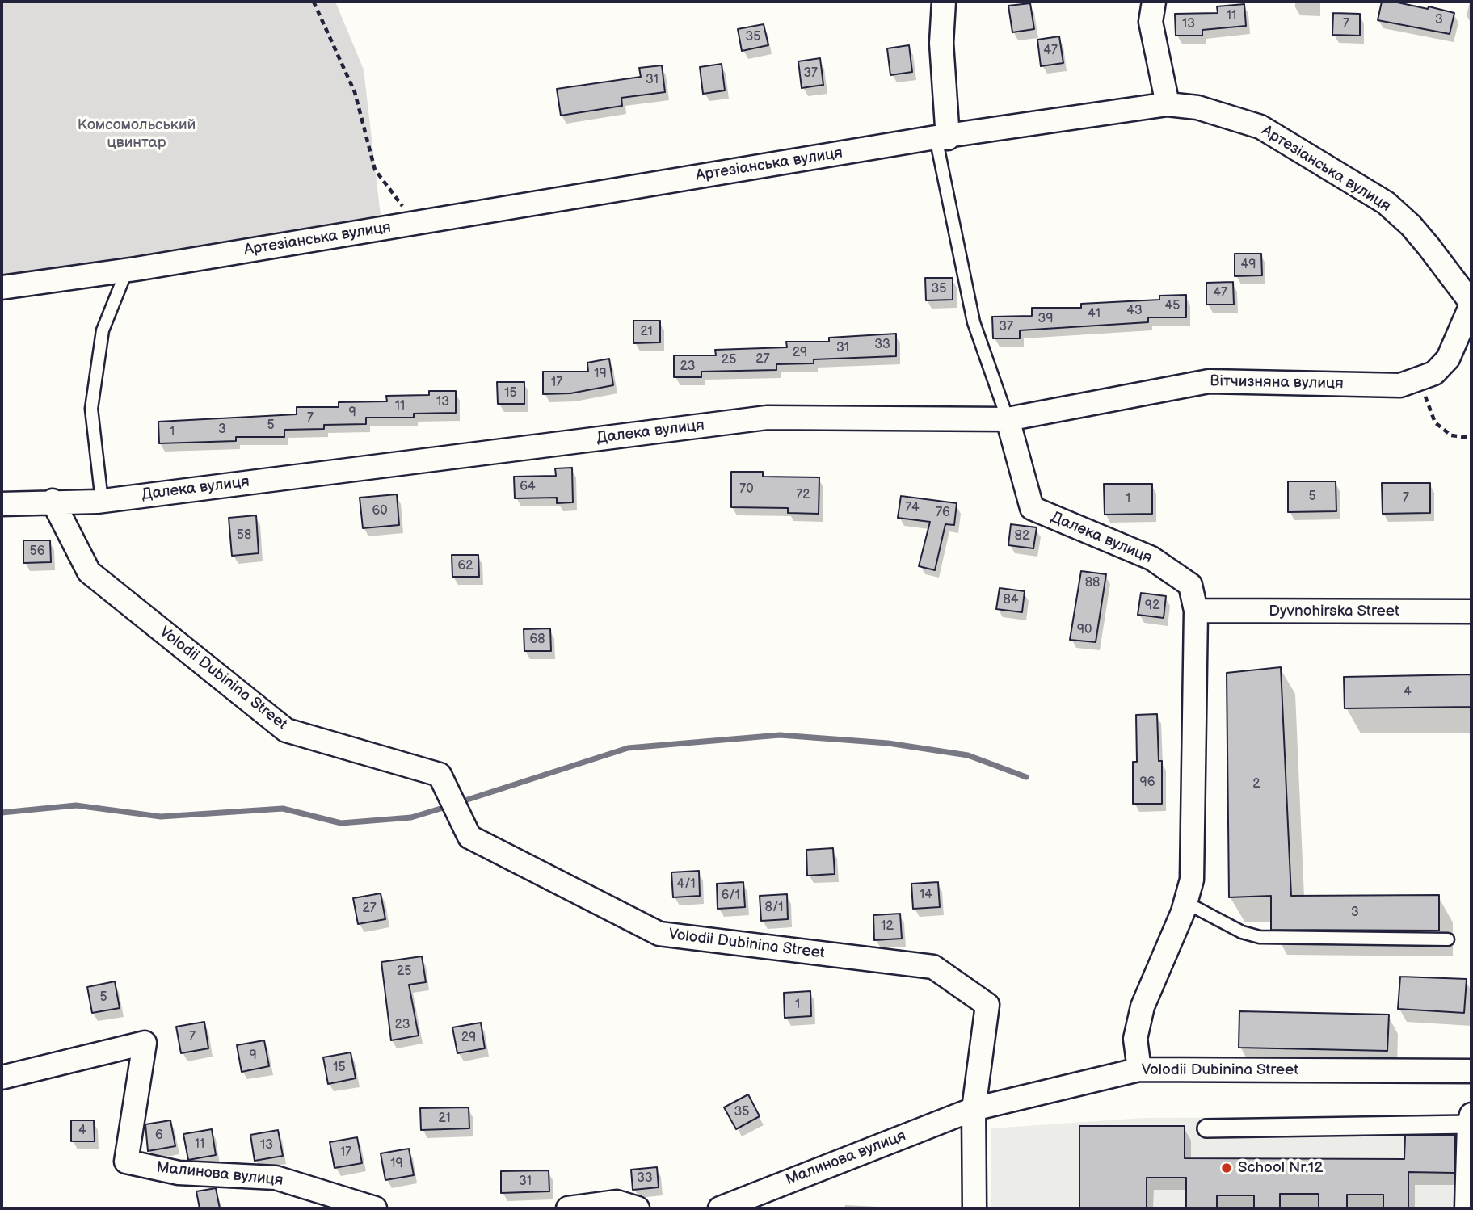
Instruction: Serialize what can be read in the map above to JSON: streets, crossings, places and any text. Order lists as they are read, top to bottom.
{
  "streets": {
    "street": [
      "Артезіанська вулиця",
      "Вітчизняна вулиця",
      "Далека вулиця",
      "Dyvnohirska Street",
      "Volodii Dubinina Street",
      "Малинова вулиця"
    ]
  },
  "crossings": [
    ["Артезіанська вулиця", "Вітчизняна вулиця"],
    ["Вітчизняна вулиця", "Далека вулиця"],
    ["Далека вулиця", "Dyvnohirska Street"],
    ["Далека вулиця", "Volodii Dubinina Street"],
    ["Volodii Dubinina Street", "Малинова вулиця"]
  ],
  "parks": ["Комсомольський цвинтар"],
  "places": ["School Nr.12"],
  "house_numbers": [
    "11",
    "3",
    "13",
    "7",
    "35",
    "47",
    "37",
    "31",
    "49",
    "35",
    "47",
    "45",
    "43",
    "41",
    "39",
    "37",
    "21",
    "33",
    "31",
    "29",
    "27",
    "25",
    "23",
    "19",
    "17",
    "15",
    "13",
    "11",
    "9",
    "7",
    "5",
    "3",
    "1",
    "64",
    "70",
    "72",
    "5",
    "7",
    "1",
    "74",
    "60",
    "76",
    "58",
    "82",
    "56",
    "62",
    "88",
    "84",
    "92",
    "90",
    "68",
    "4",
    "96",
    "2",
    "4/1",
    "14",
    "6/1",
    "8/1",
    "27",
    "3",
    "12",
    "25",
    "5",
    "1",
    "23",
    "7",
    "29",
    "9",
    "15",
    "35",
    "21",
    "4",
    "6",
    "11",
    "13",
    "17",
    "19",
    "33",
    "31"
  ]
}
